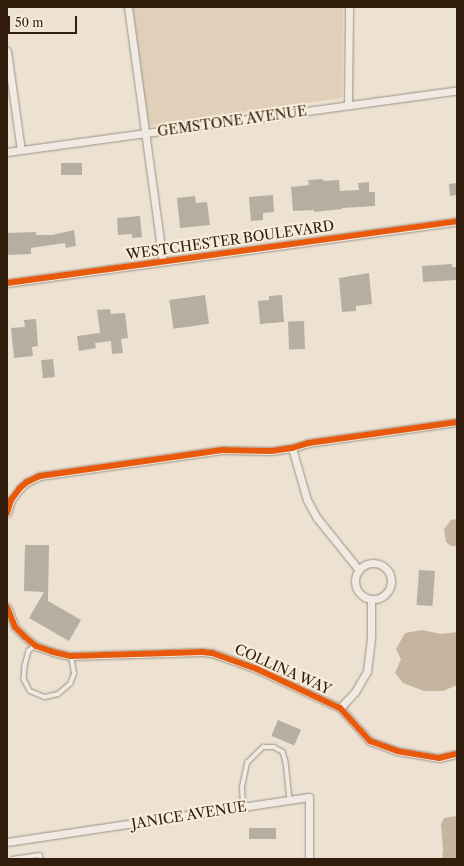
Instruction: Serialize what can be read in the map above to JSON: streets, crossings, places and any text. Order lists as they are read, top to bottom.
{
  "streets": {
    "street": [
      "GEMSTONE AVENUE",
      "WESTCHESTER BOULEVARD",
      "COLLINA WAY",
      "JANICE AVENUE"
    ]
  },
  "scale_bar": "50 m"
}
